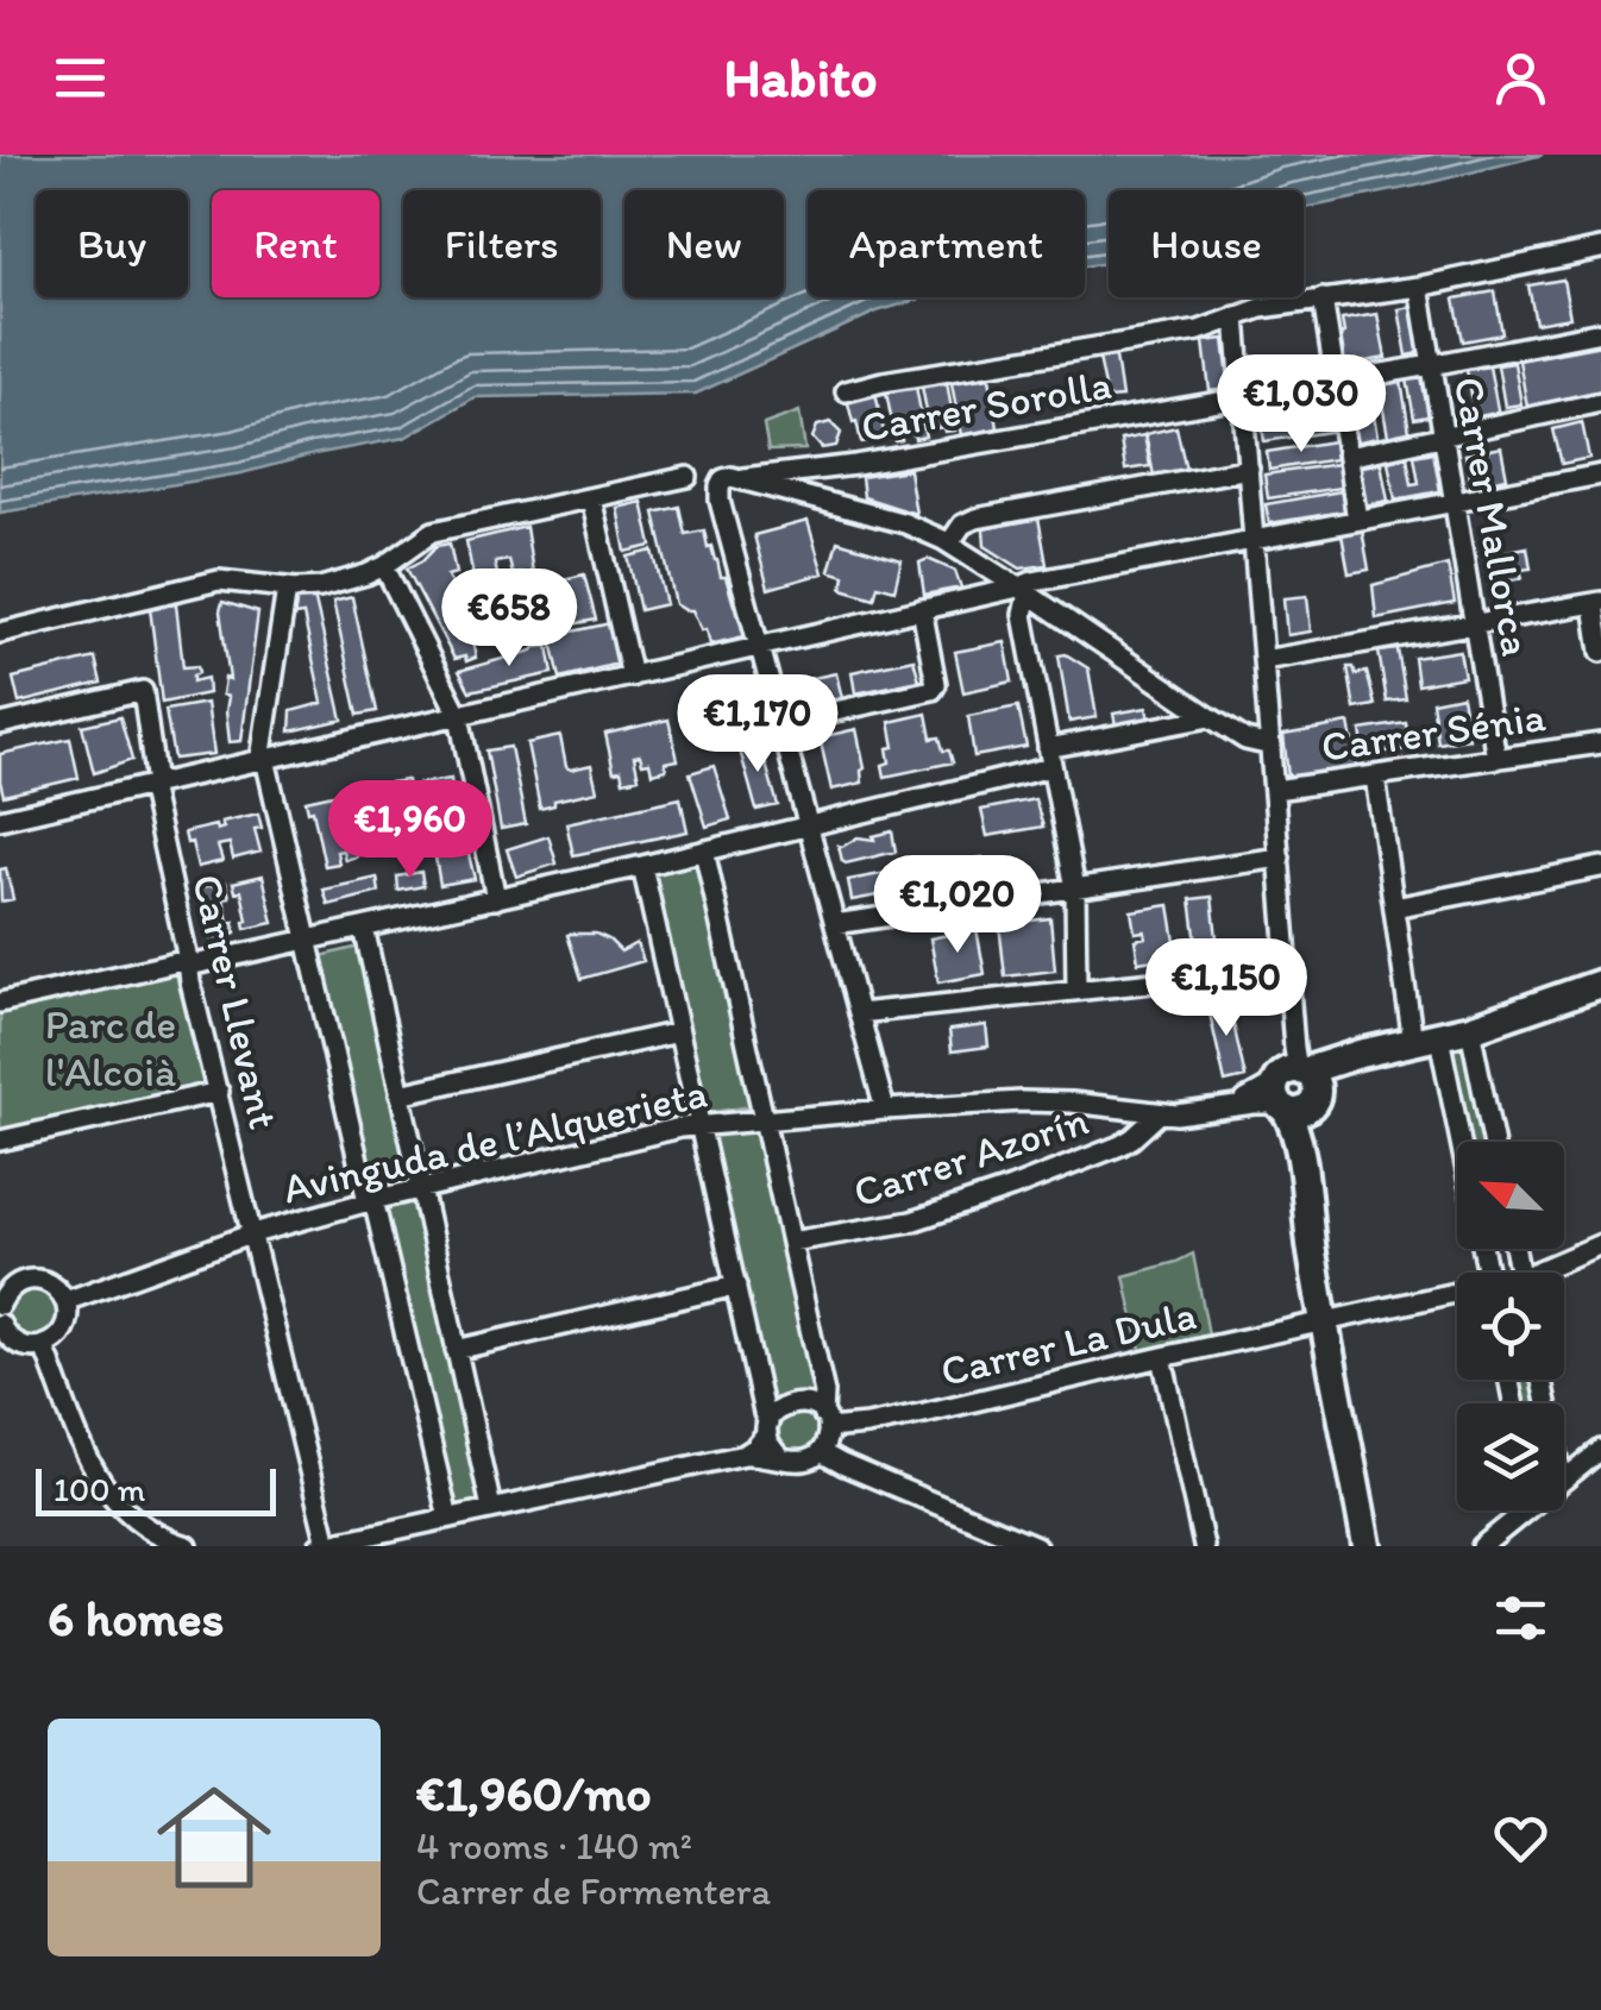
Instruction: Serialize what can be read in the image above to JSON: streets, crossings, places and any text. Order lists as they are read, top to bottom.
{
  "streets": {
    "street": [
      "Carrer Sorolla",
      "Carrer Mallorca",
      "Carrer Sénia",
      "Carrer Llevant",
      "Avinguda de l’Alquerieta",
      "Carrer Azorín",
      "Carrer La Dula"
    ]
  },
  "crossings": [
    ["Carrer Sorolla", "Carrer Mallorca"],
    ["Carrer Mallorca", "Carrer Sénia"],
    ["Carrer Llevant", "Avinguda de l’Alquerieta"],
    ["Avinguda de l’Alquerieta", "Carrer Azorín"]
  ],
  "parks": ["Parc de l'Alcoià"],
  "scale_bar": "100 m",
  "north": "top left",
  "page": {
    "header": "Habito",
    "chip": [
      "Buy",
      "Rent",
      "Filters",
      "New",
      "Apartment",
      "House"
    ],
    "price": [
      "€1,030",
      "€658",
      "€1,170",
      "€1,960",
      "€1,020",
      "€1,150"
    ],
    "scale": "100 m",
    "heading": "6 homes",
    "list": [
      {
        "name": "€1,960/mo",
        "note": "4 rooms · 140 m² · Carrer de Formentera"
      }
    ]
  }
}
